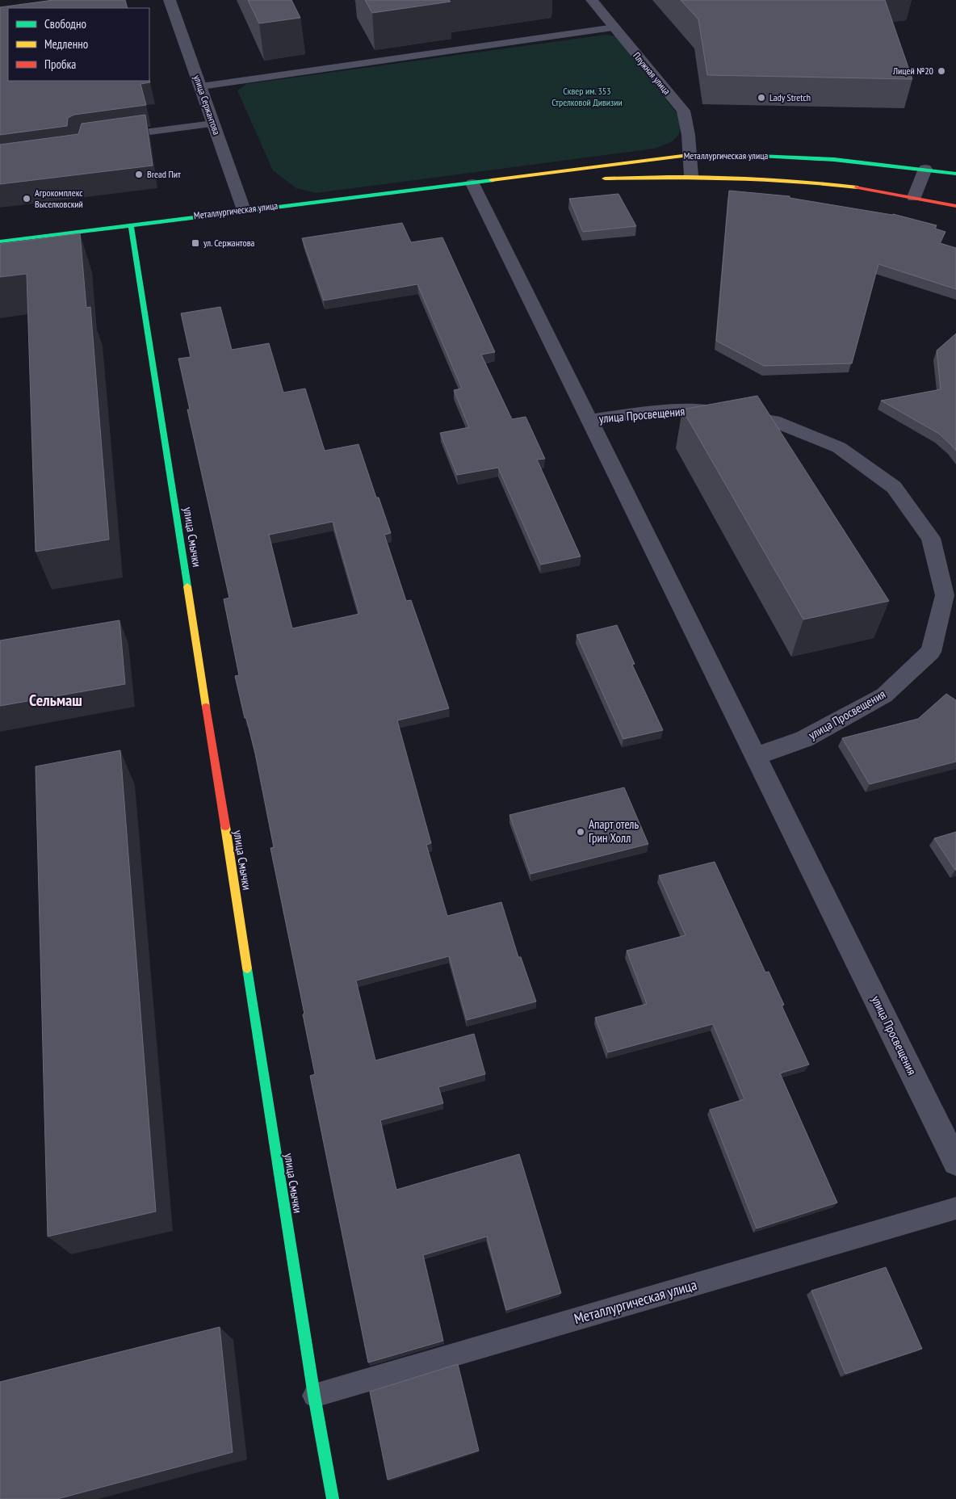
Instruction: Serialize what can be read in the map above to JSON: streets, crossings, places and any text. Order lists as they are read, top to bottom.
{
  "streets": {
    "street": [
      "Плужная улица",
      "улица Сержантова",
      "Металлургическая улица",
      "улица Просвещения",
      "улица Смычки"
    ]
  },
  "crossings": [
    ["Плужная улица", "Металлургическая улица"],
    ["улица Сержантова", "Металлургическая улица"],
    ["Металлургическая улица", "улица Просвещения"],
    ["Металлургическая улица", "улица Смычки"]
  ],
  "districts": ["Сельмаш"],
  "parks": ["Сквер им. 353 Стрелковой Дивизии"],
  "places": {
    "other": [
      "Лицей №20",
      "Lady Stretch",
      "Bread Пит",
      "Агрокомплекс Выселковский",
      "Апарт отель Грин Холл"
    ],
    "transit": ["ул. Сержантова"]
  },
  "legend": ["Свободно", "Медленно", "Пробка"]
}
